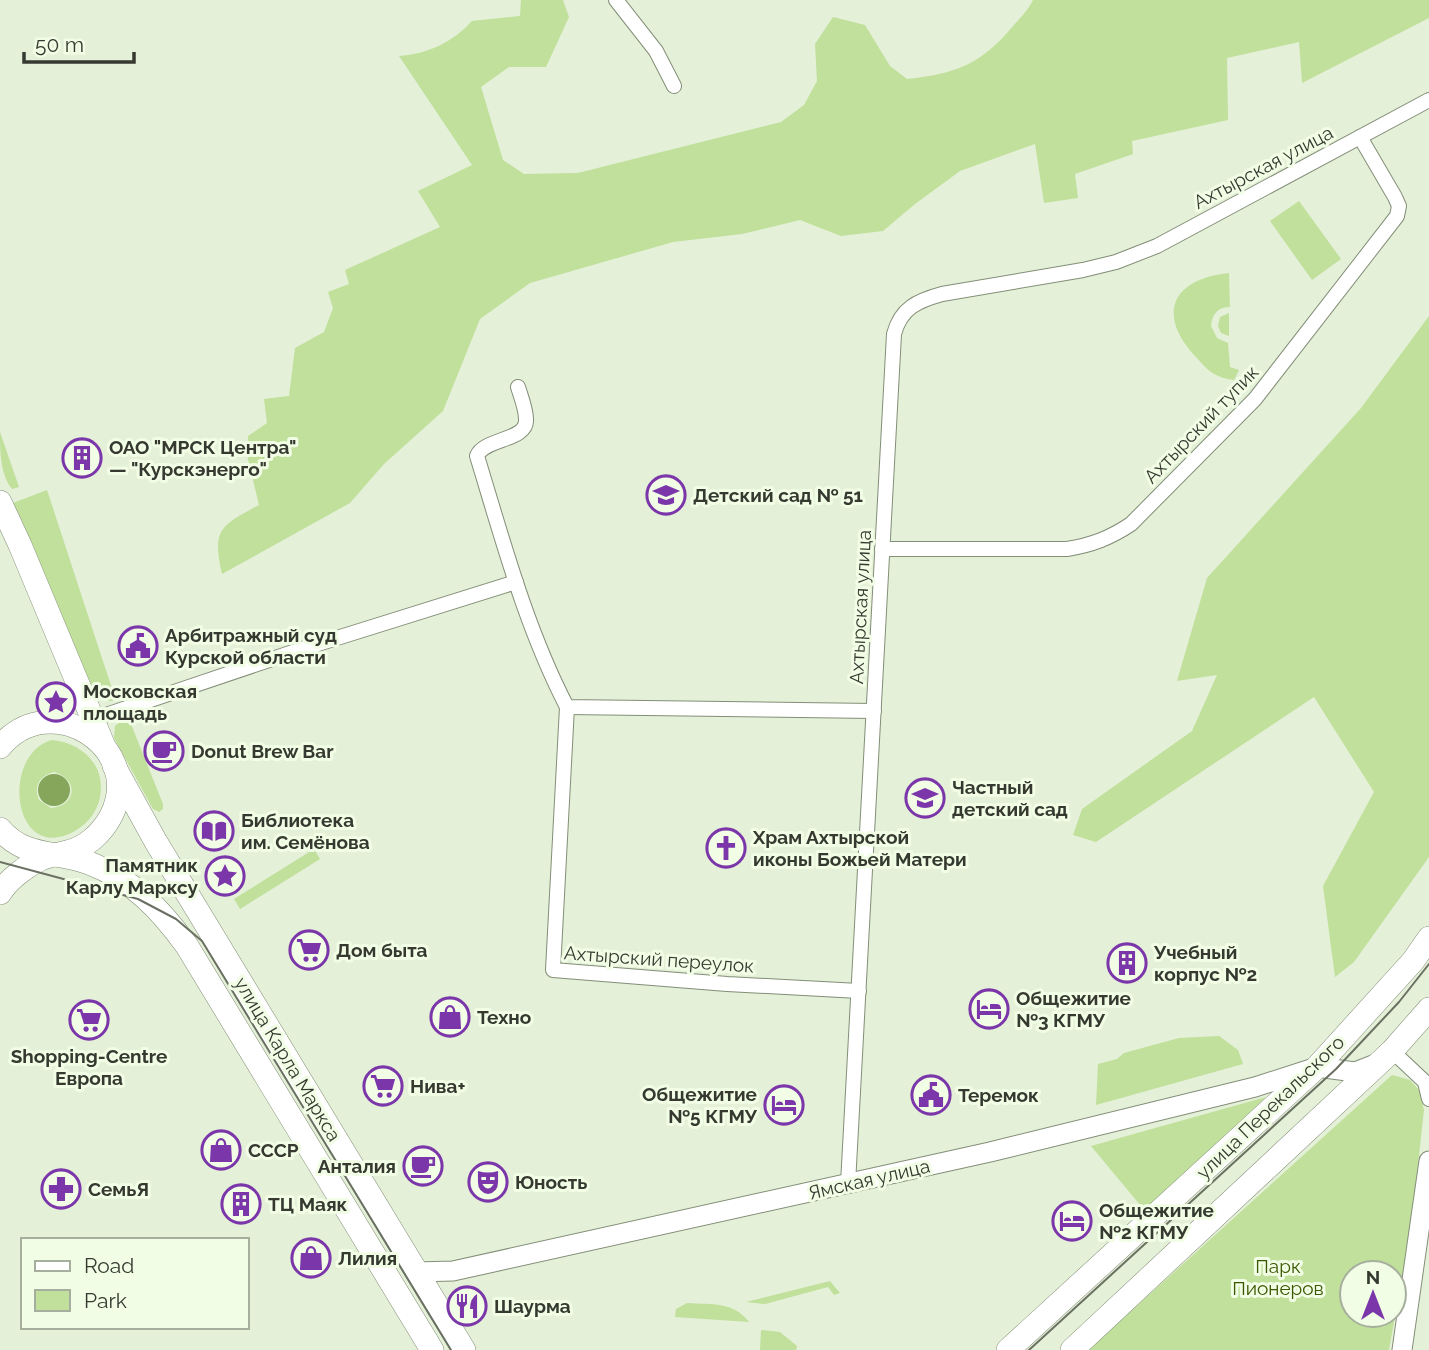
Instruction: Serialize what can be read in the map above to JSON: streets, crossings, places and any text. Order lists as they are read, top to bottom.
{
  "streets": {
    "main road": ["улица Карла Маркса", "улица Перекальского", "Ямская улица"],
    "street": ["Ахтырская улица", "Ахтырский тупик", "Ахтырский переулок"]
  },
  "crossings": [
    ["Ахтырская улица", "Ахтырский тупик"],
    ["Ахтырская улица", "Ахтырский переулок"],
    ["Ахтырская улица", "Ямская улица"],
    ["улица Карла Маркса", "Ямская улица"],
    ["улица Перекальского", "Ямская улица"]
  ],
  "parks": ["Парк Пионеров"],
  "places": {
    "building": ["ОАО \"МРСК Центра\" — \"Курскэнерго\"", "Учебный корпус №2", "ТЦ Маяк"],
    "school or university": ["Детский сад № 51", "Частный детский сад"],
    "public building": ["Арбитражный суд Курской области", "Теремок"],
    "place": ["Московская площадь", "Памятник Карлу Марксу"],
    "cafe": ["Donut Brew Bar", "Анталия"],
    "library": ["Библиотека им. Семёнова"],
    "church": ["Храм Ахтырской иконы Божьей Матери"],
    "supermarket": ["Дом быта", "Shopping-Centre Европа", "Нива+"],
    "hotel": ["Общежитие №3 КГМУ", "Общежитие №5 КГМУ", "Общежитие №2 КГМУ"],
    "shop": ["Техно", "СССР", "Лилия"],
    "theatre": ["Юность"],
    "pharmacy": ["СемьЯ"],
    "restaurant": ["Шаурма"]
  },
  "legend": ["Road", "Park"],
  "scale_bar": "50 m",
  "north": "top"
}
